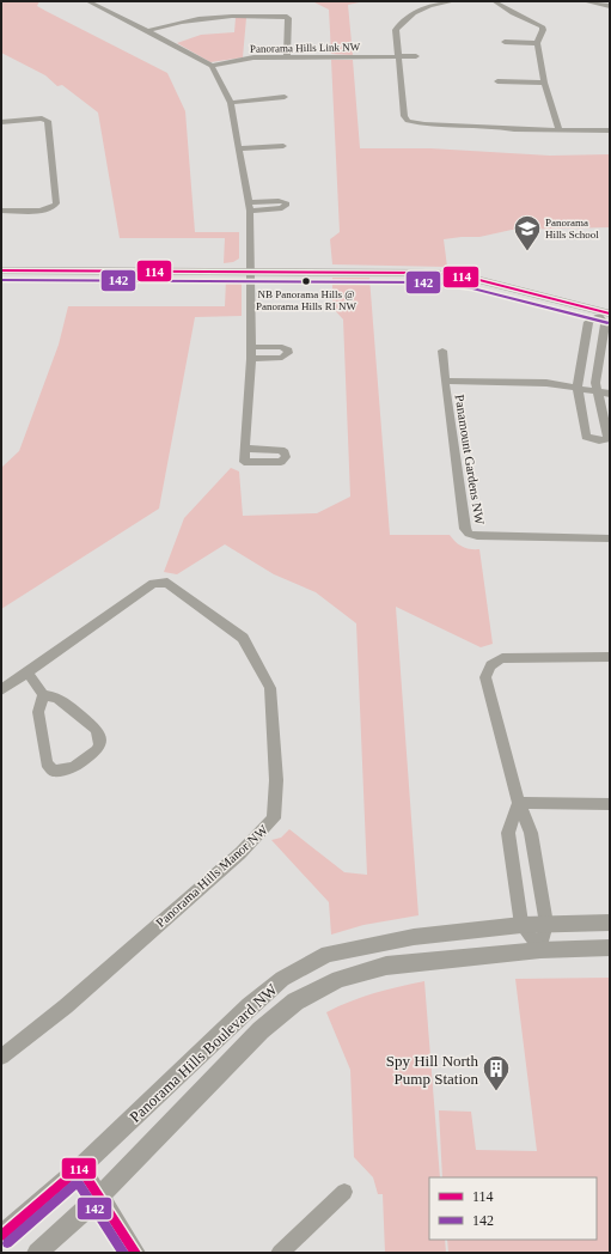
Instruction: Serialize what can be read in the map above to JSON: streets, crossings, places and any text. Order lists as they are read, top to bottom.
{
  "streets": {
    "street": [
      "Panorama Hills Link NW",
      "Panamount Gardens NW",
      "Panorama Hills Manor NW",
      "Panorama Hills Boulevard NW"
    ]
  },
  "places": {
    "school or university": ["Panorama Hills School"],
    "other": ["NB Panorama Hills @ Panorama Hills RI NW"],
    "building": ["Spy Hill North Pump Station"]
  },
  "lines": ["transit line 114", "transit line 142"],
  "legend": ["114", "142"]
}
